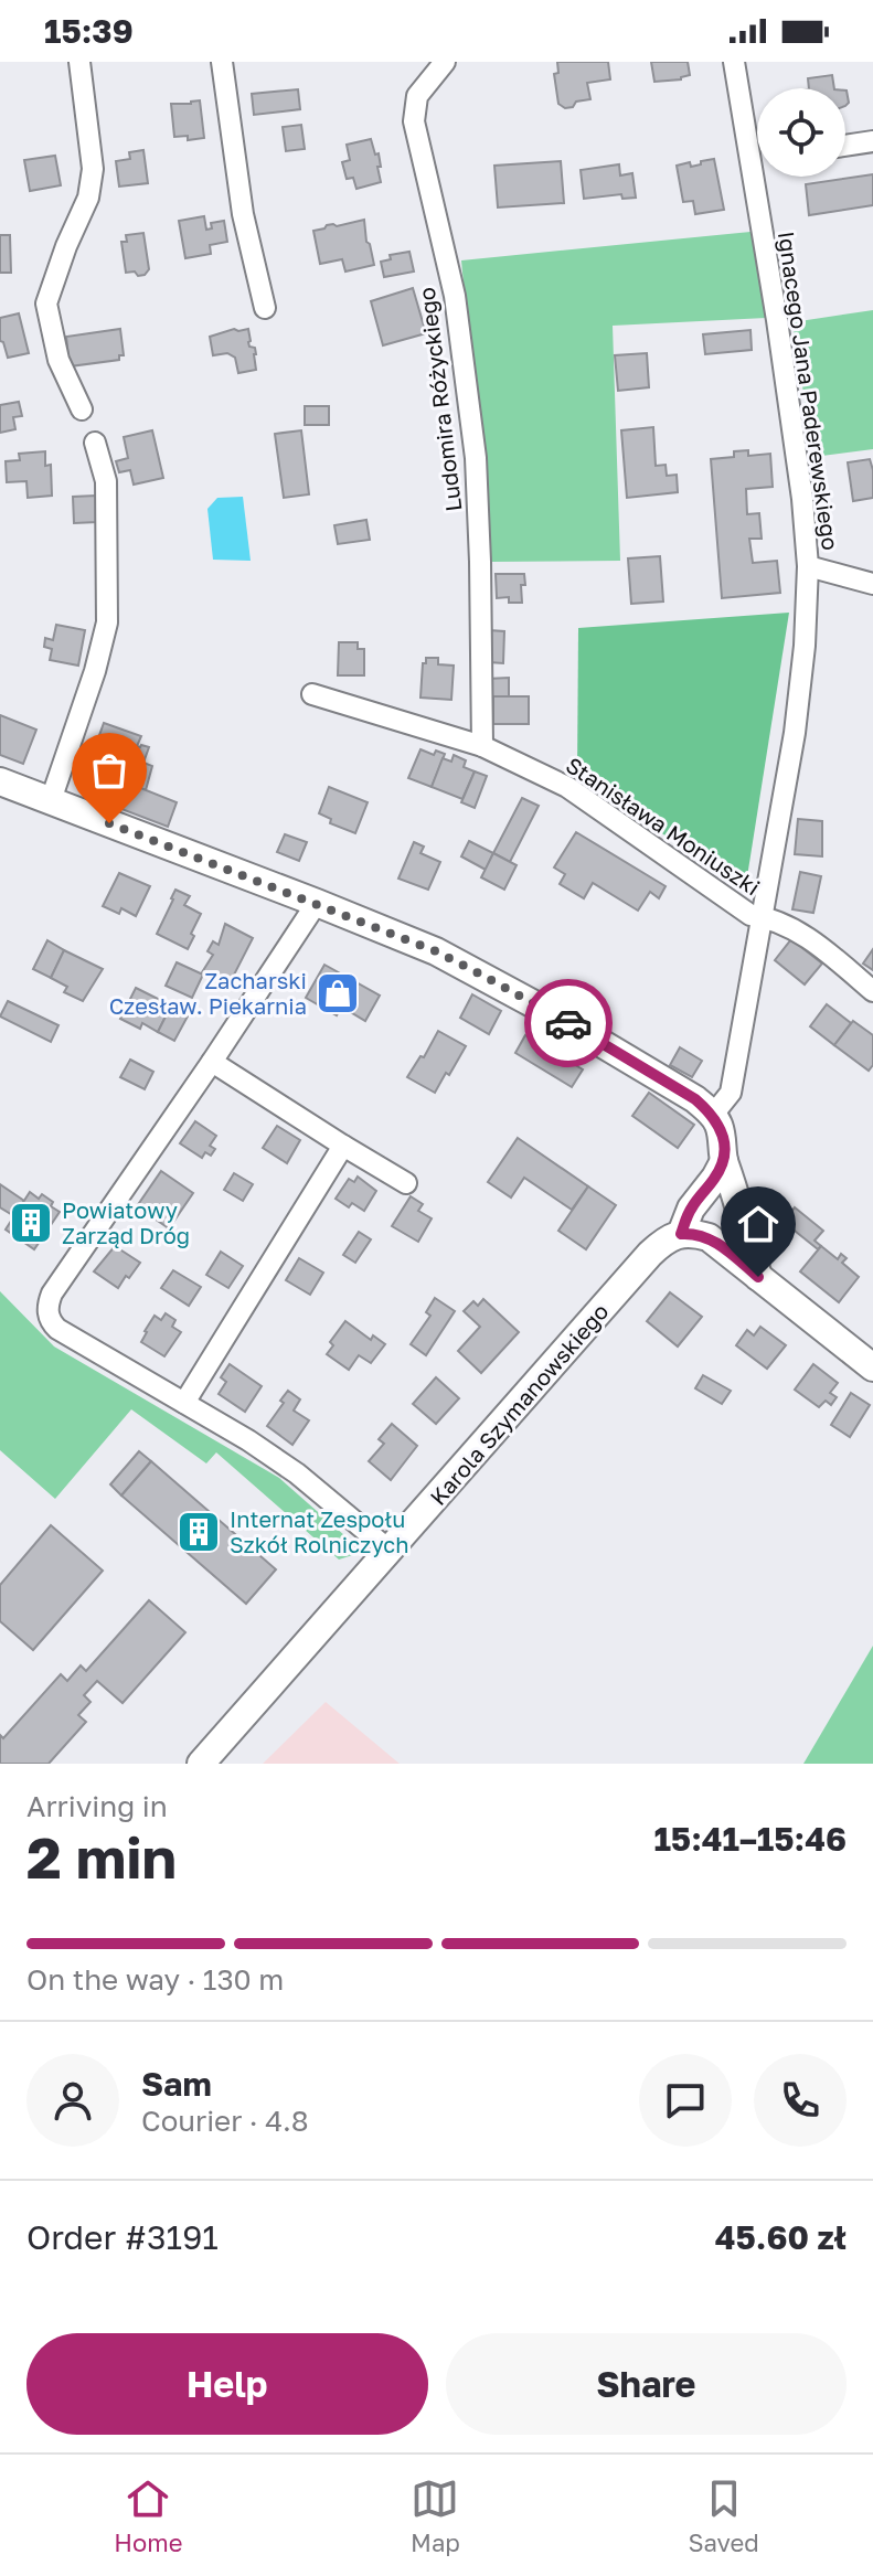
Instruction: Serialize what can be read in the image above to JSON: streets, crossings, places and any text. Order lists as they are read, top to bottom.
{
  "streets": {
    "street": [
      "Ignacego Jana Paderewskiego",
      "Ludomira Różyckiego",
      "Stanisława Moniuszki",
      "Karola Szymanowskiego"
    ]
  },
  "crossings": [
    ["Ignacego Jana Paderewskiego", "Stanisława Moniuszki"],
    ["Ludomira Różyckiego", "Stanisława Moniuszki"]
  ],
  "places": {
    "shop": ["Zacharski Czesław. Piekarnia"],
    "building": ["Powiatowy Zarząd Dróg", "Internat Zespołu Szkół Rolniczych"]
  },
  "page": {
    "status": "15:39",
    "heading": ["2 min", "Arriving in", "15:41–15:46"],
    "panel": [
      "Sam",
      "Courier · 4.8",
      "Order #3191",
      "45.60 zł"
    ],
    "bar": "On the way · 130 m",
    "buttons": ["Help", "Share"],
    "tabs": ["Home", "Map", "Saved"]
  }
}
